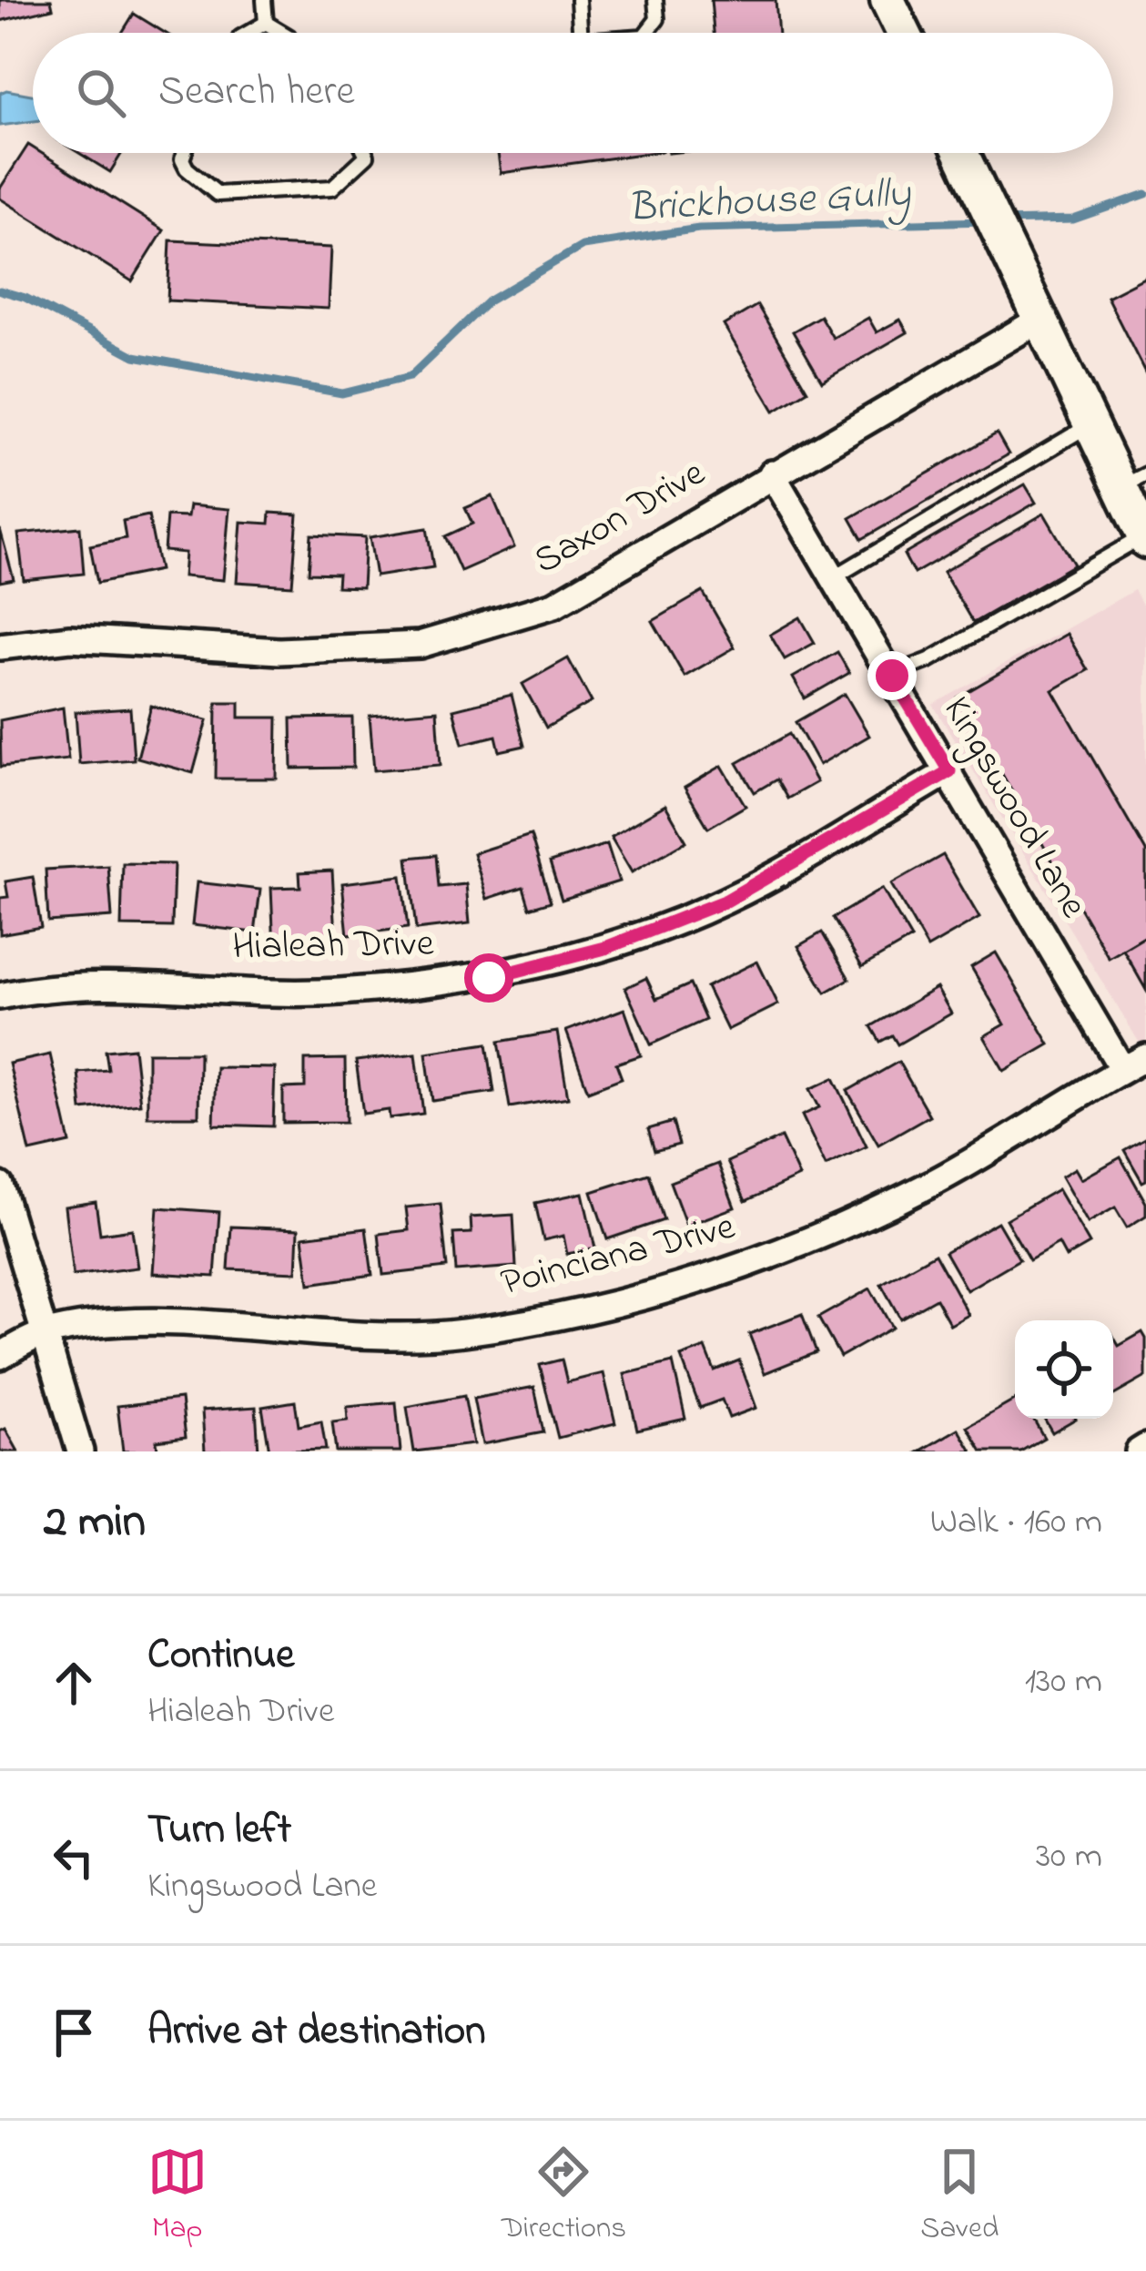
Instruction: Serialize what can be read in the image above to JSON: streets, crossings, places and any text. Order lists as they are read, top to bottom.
{
  "streets": {
    "street": [
      "Saxon Drive",
      "Kingswood Lane",
      "Hialeah Drive",
      "Poinciana Drive"
    ]
  },
  "crossings": [
    ["Saxon Drive", "Kingswood Lane"],
    ["Kingswood Lane", "Hialeah Drive"],
    ["Kingswood Lane", "Poinciana Drive"]
  ],
  "water": ["Brickhouse Gully"],
  "page": {
    "search": "Search here",
    "heading": ["2 min", "Walk · 160 m"],
    "list": [
      ["Continue", "Hialeah Drive", "130 m"],
      ["Turn left", "Kingswood Lane", "30 m"],
      "Arrive at destination"
    ],
    "nav": ["Map", "Directions", "Saved"]
  }
}
